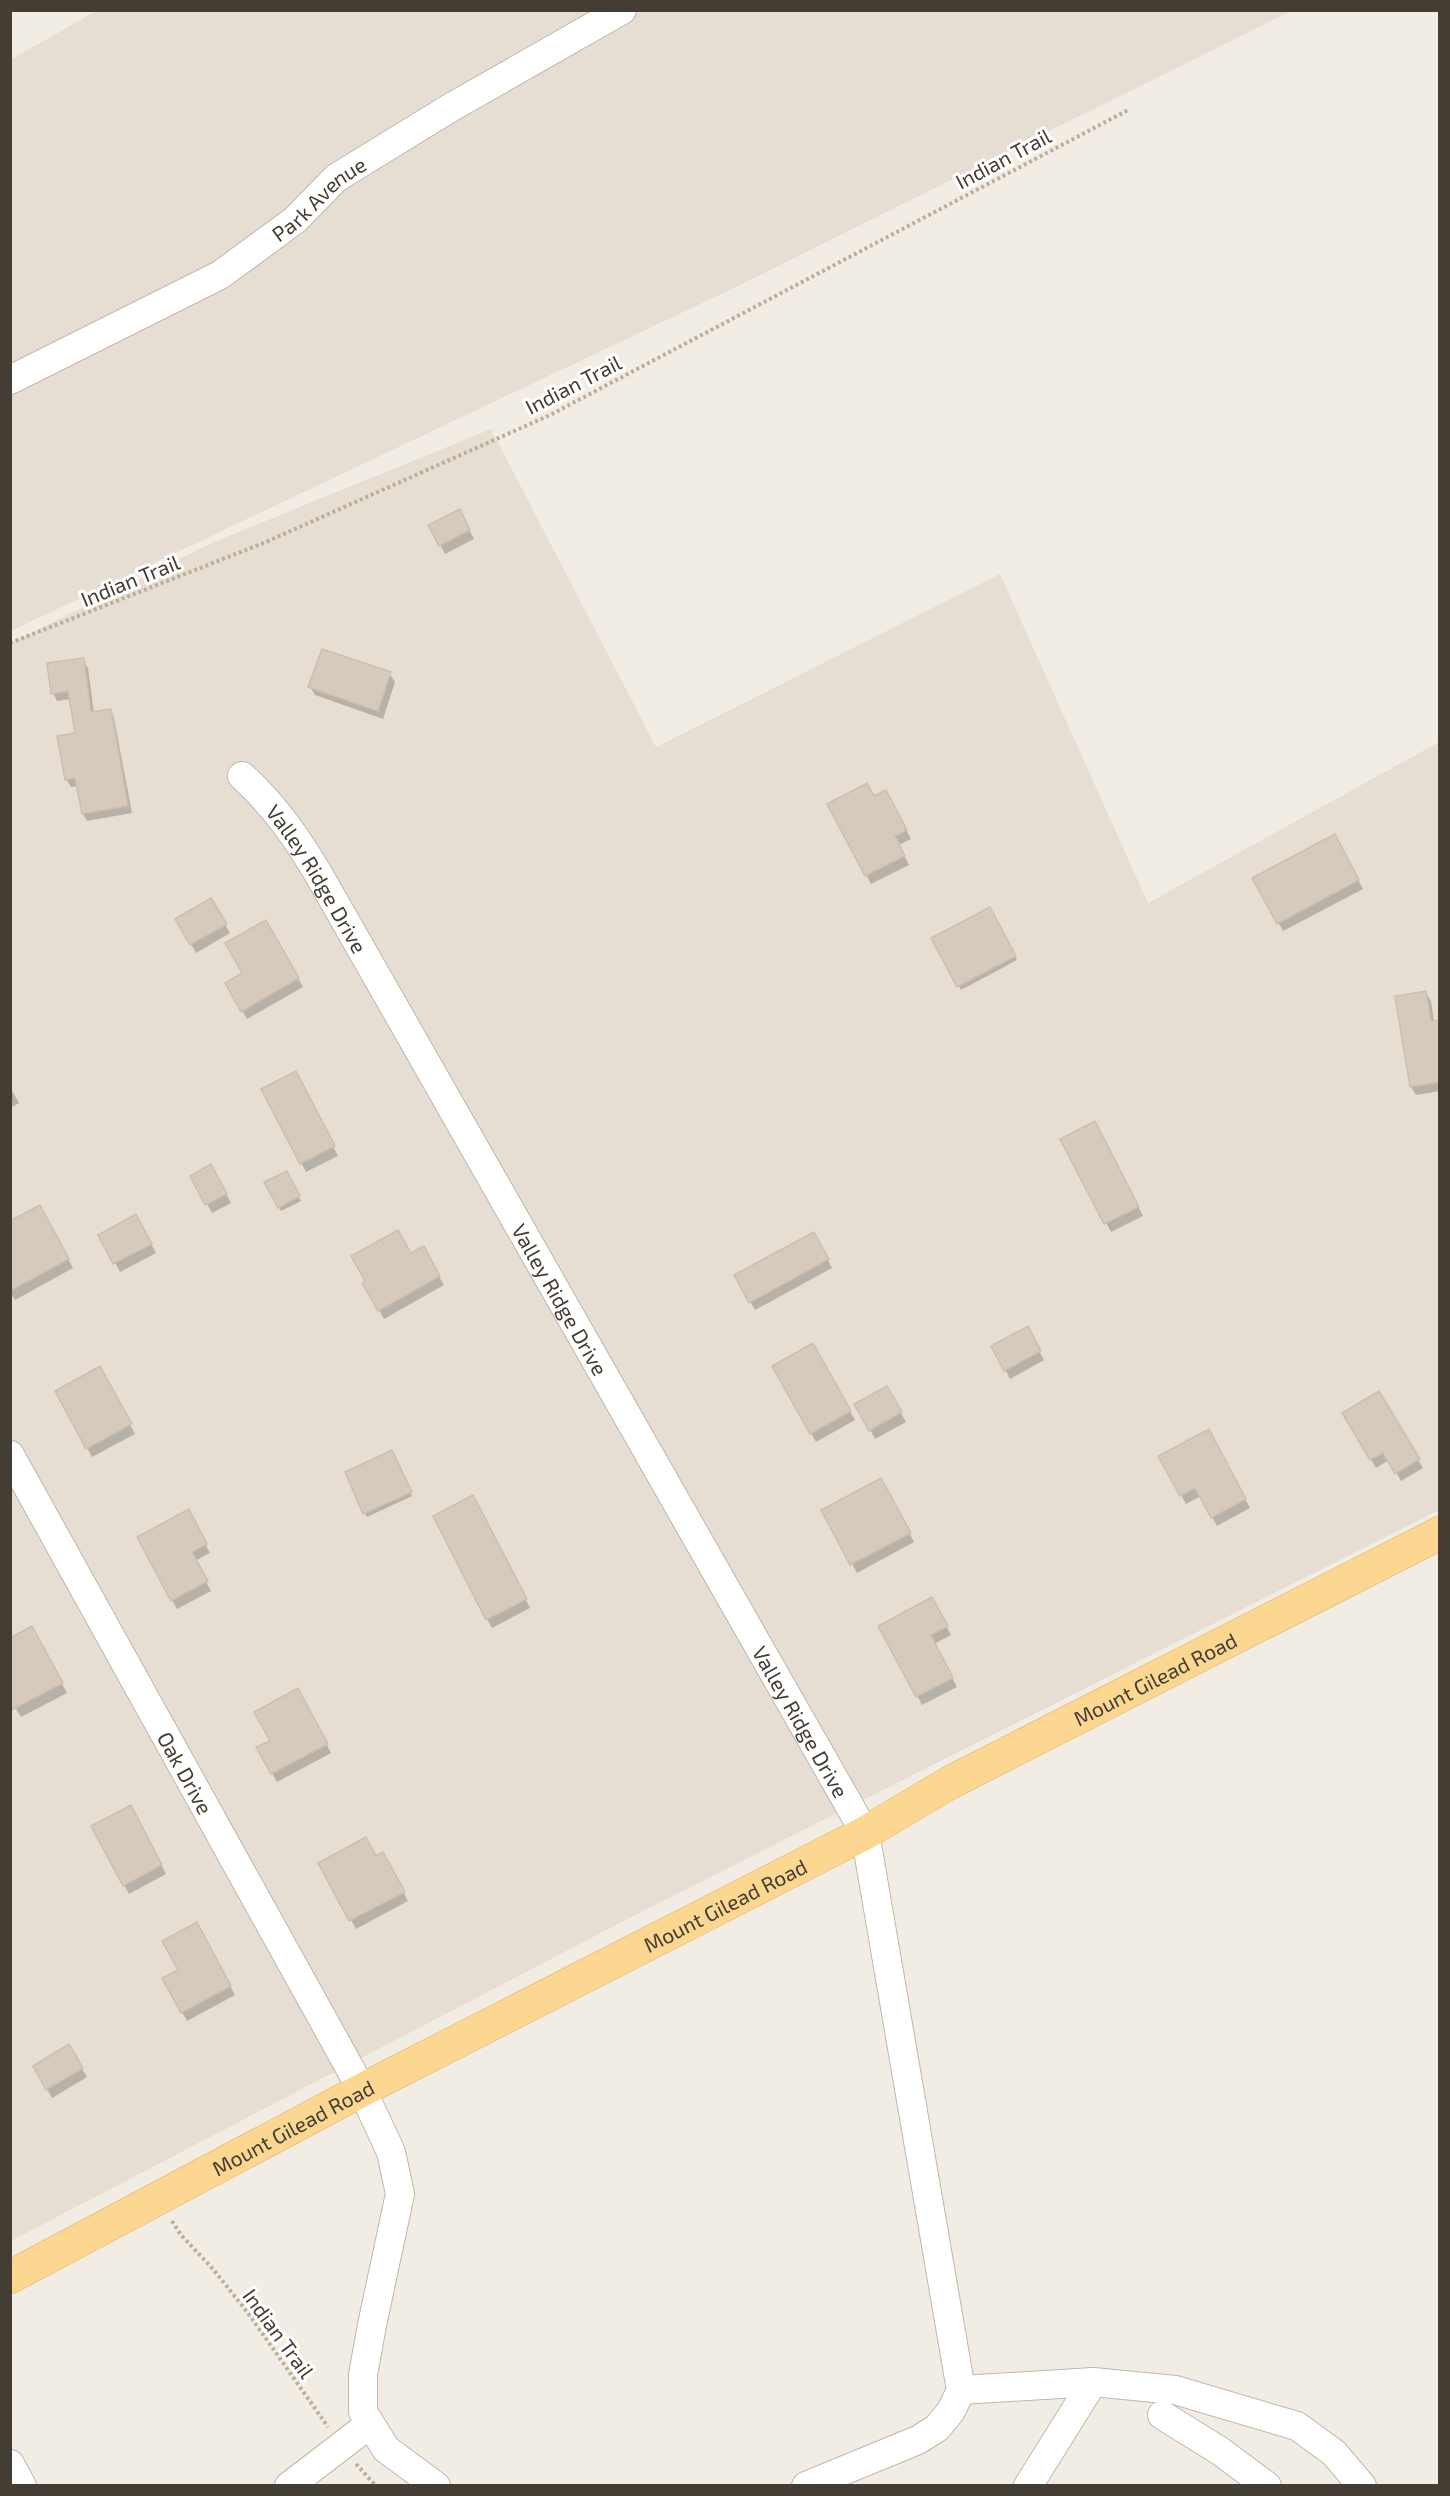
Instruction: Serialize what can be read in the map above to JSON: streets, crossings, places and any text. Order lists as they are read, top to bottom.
{
  "streets": {
    "main road": ["Mount Gilead Road"],
    "street": ["Park Avenue", "Valley Ridge Drive", "Oak Drive"],
    "path": ["Indian Trail"]
  },
  "crossings": [
    ["Indian Trail", "Mount Gilead Road"],
    ["Valley Ridge Drive", "Mount Gilead Road"],
    ["Mount Gilead Road", "Oak Drive"]
  ]
}
